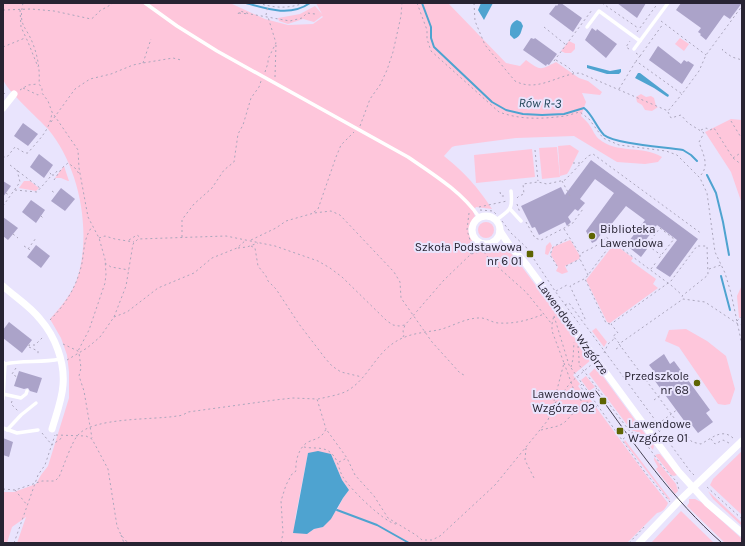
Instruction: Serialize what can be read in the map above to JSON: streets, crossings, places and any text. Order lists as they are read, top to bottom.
{
  "streets": {
    "street": ["Lawendowe Wzgórze"]
  },
  "water": ["Rów R-3"],
  "places": {
    "other": ["Biblioteka Lawendowa", "Przedszkole nr 68"],
    "transit": ["Szkoła Podstawowa nr 6 01", "Lawendowe Wzgórze 02", "Lawendowe Wzgórze 01"]
  }
}
